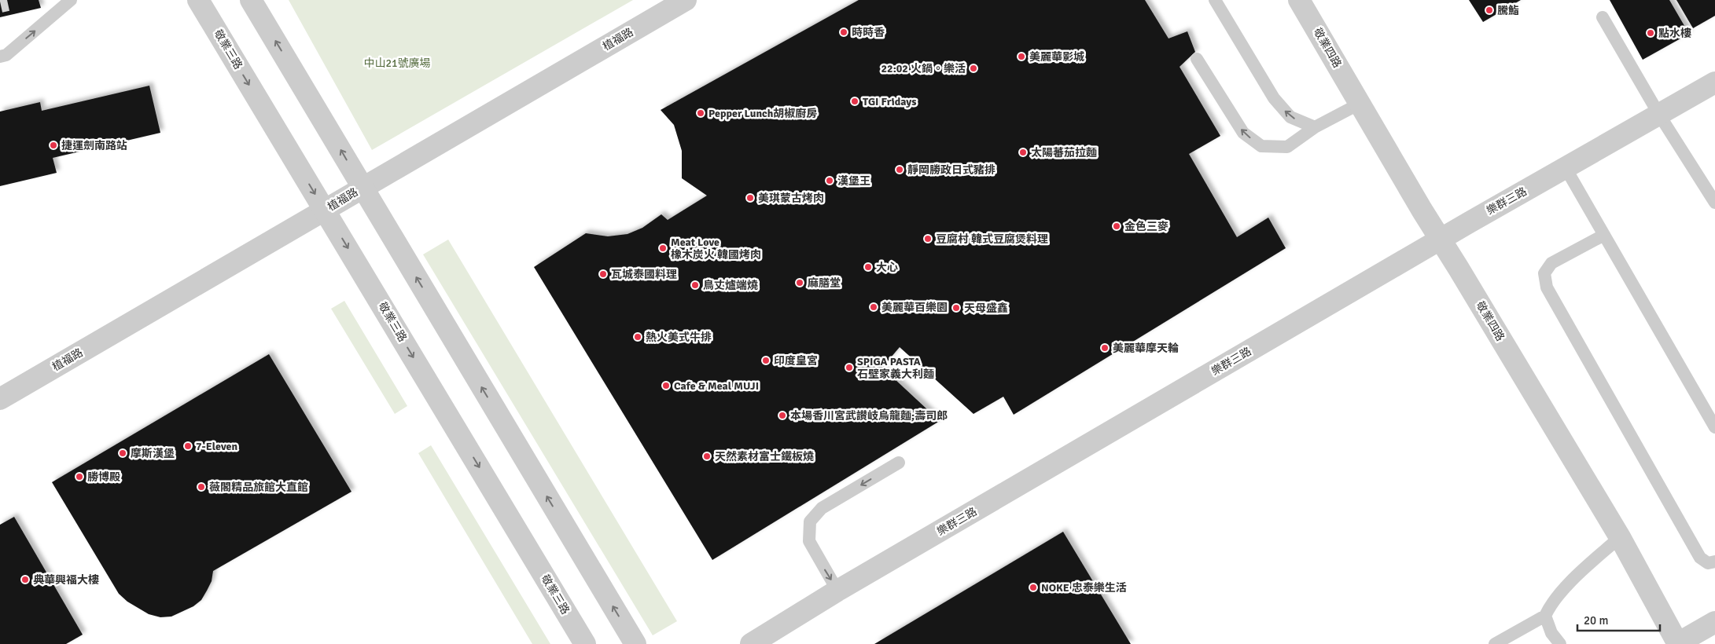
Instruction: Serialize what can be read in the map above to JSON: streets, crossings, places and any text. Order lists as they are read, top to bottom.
{
  "streets": {
    "street": [
      "植福路",
      "敬業四路",
      "敬業三路",
      "樂群三路"
    ]
  },
  "crossings": [
    ["植福路", "敬業三路"],
    ["敬業四路", "樂群三路"]
  ],
  "parks": ["中山21號廣場"],
  "places": [
    "騰鮨",
    "時時香",
    "點水樓",
    "美麗華影城",
    "22:02 火鍋。樂活",
    "TGI Fridays",
    "Pepper Lunch胡椒廚房",
    "捷運劍南路站",
    "太陽蕃茄拉麵",
    "靜岡勝政日式豬排",
    "漢堡王",
    "美琪蒙古烤肉",
    "金色三麥",
    "豆腐村 韓式豆腐煲料理",
    "Meat Love 橡木炭火 韓國烤肉",
    "大心",
    "瓦城泰國料理",
    "麻膳堂",
    "鳥丈爐端燒",
    "美麗華百樂園",
    "天母盛鑫",
    "熱火美式牛排",
    "美麗華摩天輪",
    "印度皇宮",
    "SPIGA PASTA 石壁家義大利麵",
    "Cafe & Meal MUJI",
    "本場香川宮武讃岐烏龍麵;壽司郎",
    "7-Eleven",
    "摩斯漢堡",
    "天然素材富士鐵板燒",
    "勝博殿",
    "薇閣精品旅館大直館",
    "典華興福大樓",
    "NOKE 忠泰樂生活"
  ],
  "scale_bar": "20 m"
}
